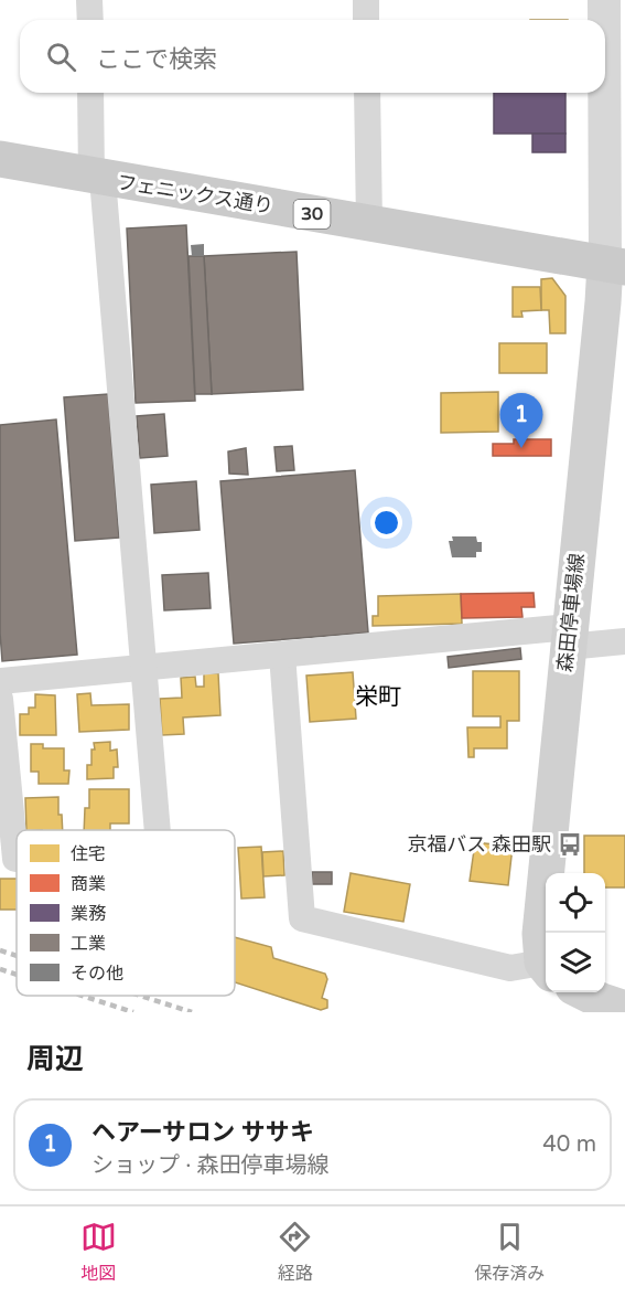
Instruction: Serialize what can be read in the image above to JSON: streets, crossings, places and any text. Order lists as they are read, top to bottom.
{
  "streets": {
    "main road": ["フェニックス通り", "30", "森田停車場線"]
  },
  "crossings": [
    ["フェニックス通り", "森田停車場線"]
  ],
  "districts": ["栄町"],
  "places": {
    "bus stop": ["京福バス 森田駅"]
  },
  "legend": [
    "住宅",
    "商業",
    "業務",
    "工業",
    "その他"
  ],
  "page": {
    "search": "ここで検索",
    "pins": "1",
    "heading": "周辺",
    "list": [
      {
        "mark": "1",
        "name": "ヘアーサロン ササキ",
        "note": "ショップ · 森田停車場線",
        "value": "40 m"
      }
    ],
    "nav": ["地図", "経路", "保存済み"]
  }
}
